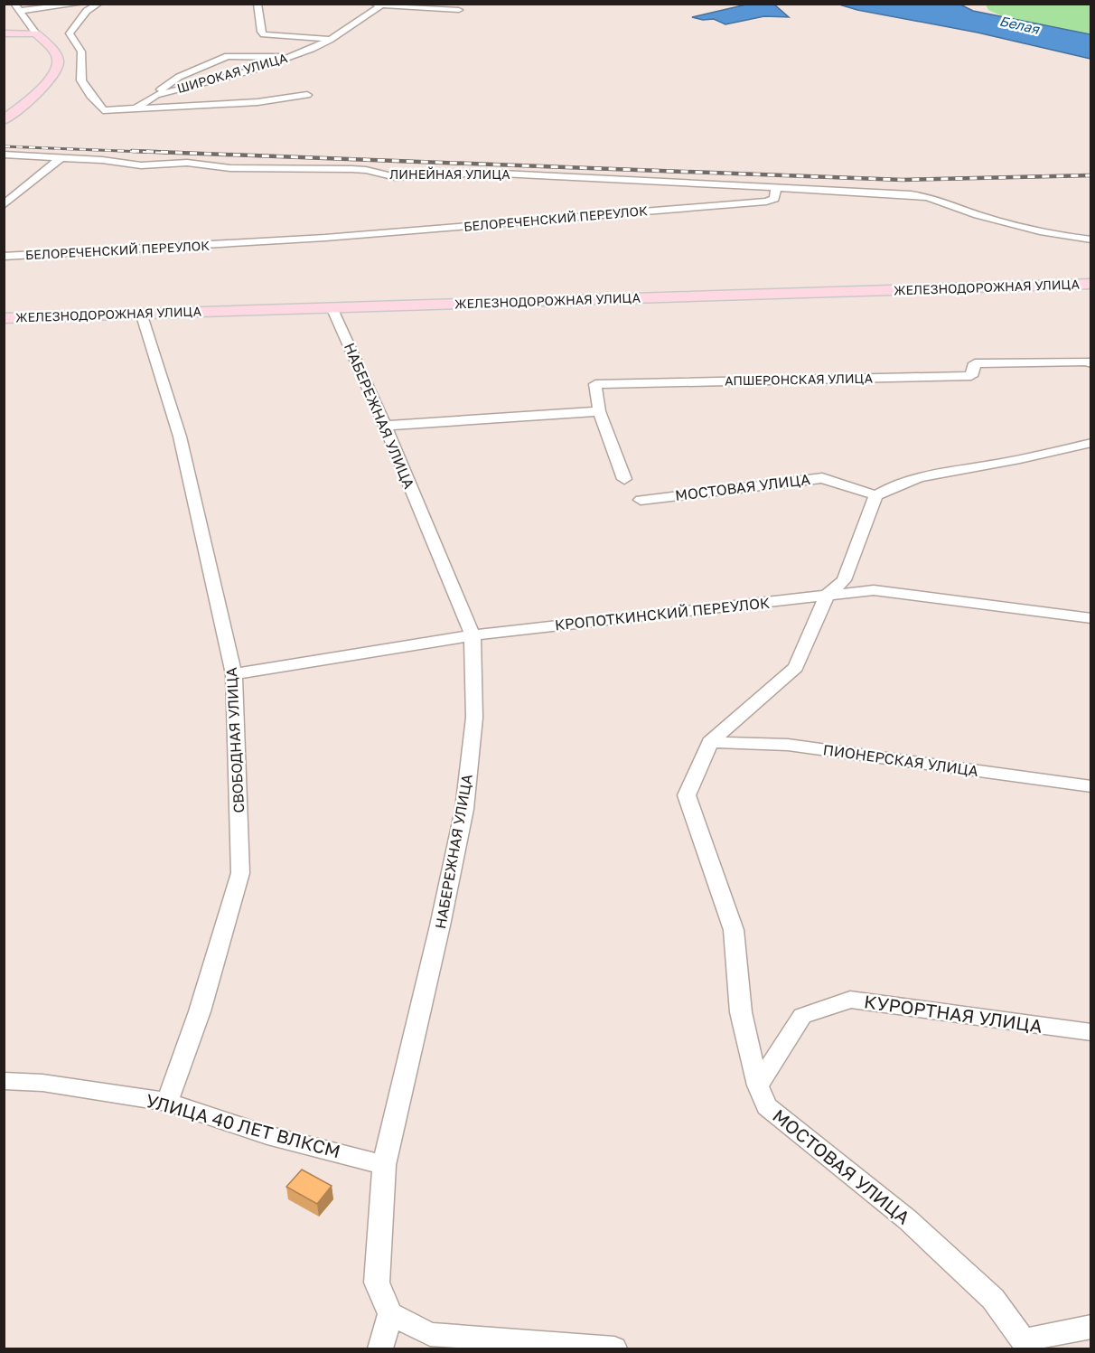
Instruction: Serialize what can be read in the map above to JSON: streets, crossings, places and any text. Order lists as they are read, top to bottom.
{
  "streets": {
    "main road": ["ЖЕЛЕЗНОДОРОЖНАЯ УЛИЦА"],
    "street": [
      "ШИРОКАЯ УЛИЦА",
      "ЛИНЕЙНАЯ УЛИЦА",
      "БЕЛОРЕЧЕНСКИЙ ПЕРЕУЛОК",
      "АПШЕРОНСКАЯ УЛИЦА",
      "НАБЕРЕЖНАЯ УЛИЦА",
      "МОСТОВАЯ УЛИЦА",
      "КРОПОТКИНСКИЙ ПЕРЕУЛОК",
      "СВОБОДНАЯ УЛИЦА",
      "ПИОНЕРСКАЯ УЛИЦА",
      "КУРОРТНАЯ УЛИЦА",
      "УЛИЦА 40 ЛЕТ ВЛКСМ"
    ]
  },
  "crossings": [
    ["ЛИНЕЙНАЯ УЛИЦА", "БЕЛОРЕЧЕНСКИЙ ПЕРЕУЛОК"],
    ["ЖЕЛЕЗНОДОРОЖНАЯ УЛИЦА", "НАБЕРЕЖНАЯ УЛИЦА"],
    ["ЖЕЛЕЗНОДОРОЖНАЯ УЛИЦА", "СВОБОДНАЯ УЛИЦА"],
    ["НАБЕРЕЖНАЯ УЛИЦА", "КРОПОТКИНСКИЙ ПЕРЕУЛОК"],
    ["НАБЕРЕЖНАЯ УЛИЦА", "УЛИЦА 40 ЛЕТ ВЛКСМ"],
    ["МОСТОВАЯ УЛИЦА", "КРОПОТКИНСКИЙ ПЕРЕУЛОК"],
    ["МОСТОВАЯ УЛИЦА", "ПИОНЕРСКАЯ УЛИЦА"],
    ["МОСТОВАЯ УЛИЦА", "КУРОРТНАЯ УЛИЦА"],
    ["КРОПОТКИНСКИЙ ПЕРЕУЛОК", "СВОБОДНАЯ УЛИЦА"],
    ["СВОБОДНАЯ УЛИЦА", "УЛИЦА 40 ЛЕТ ВЛКСМ"]
  ],
  "water": ["Белая"]
}
